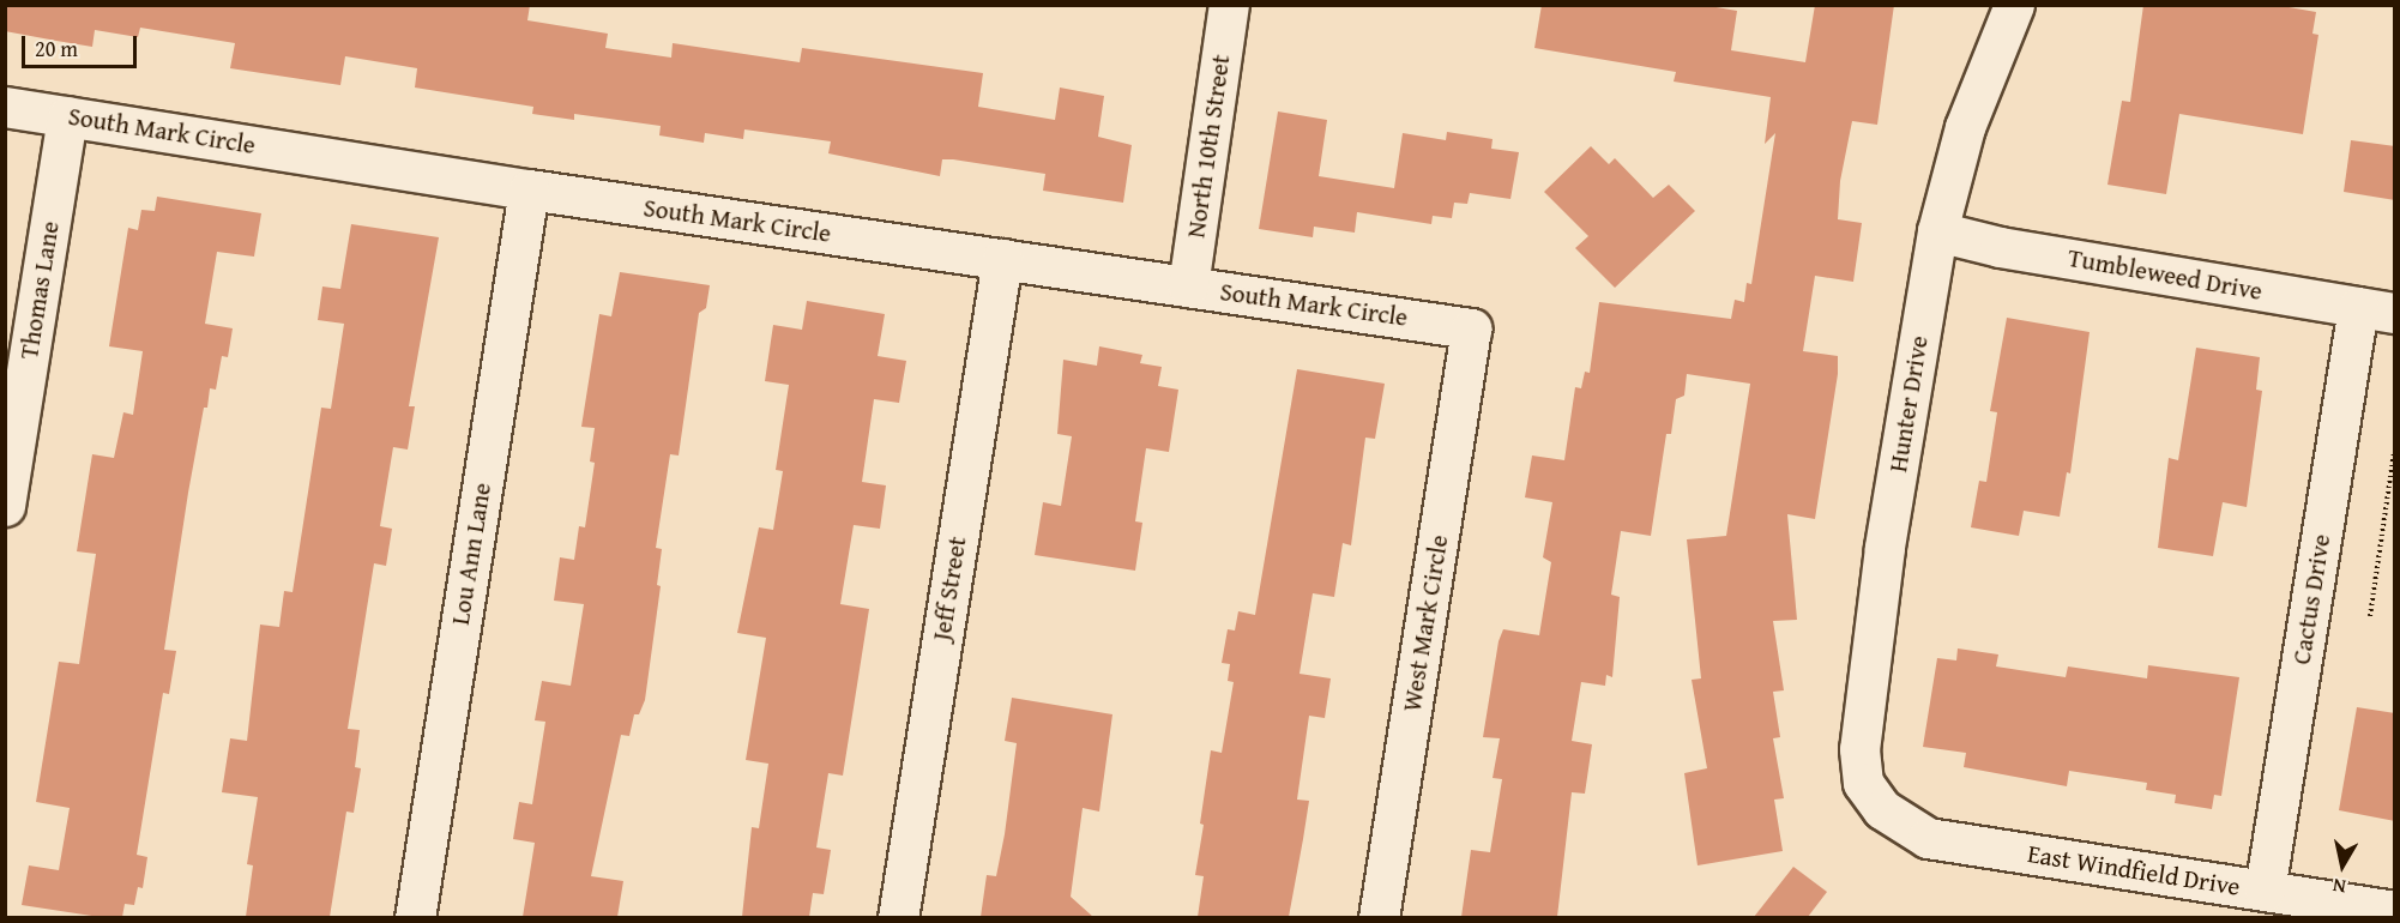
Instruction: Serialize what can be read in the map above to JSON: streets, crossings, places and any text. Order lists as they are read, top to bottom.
{
  "streets": {
    "street": [
      "South Mark Circle",
      "North 10th Street",
      "Tumbleweed Drive",
      "Thomas Lane",
      "Hunter Drive",
      "Lou Ann Lane",
      "Jeff Street",
      "Cactus Drive",
      "West Mark Circle",
      "East Windfield Drive"
    ]
  },
  "crossings": [
    ["South Mark Circle", "North 10th Street"],
    ["South Mark Circle", "Thomas Lane"],
    ["South Mark Circle", "Lou Ann Lane"],
    ["South Mark Circle", "Jeff Street"],
    ["South Mark Circle", "West Mark Circle"],
    ["Tumbleweed Drive", "Hunter Drive"],
    ["Tumbleweed Drive", "Cactus Drive"],
    ["Hunter Drive", "East Windfield Drive"],
    ["Cactus Drive", "East Windfield Drive"]
  ],
  "scale_bar": "20 m",
  "north": "bottom"
}
